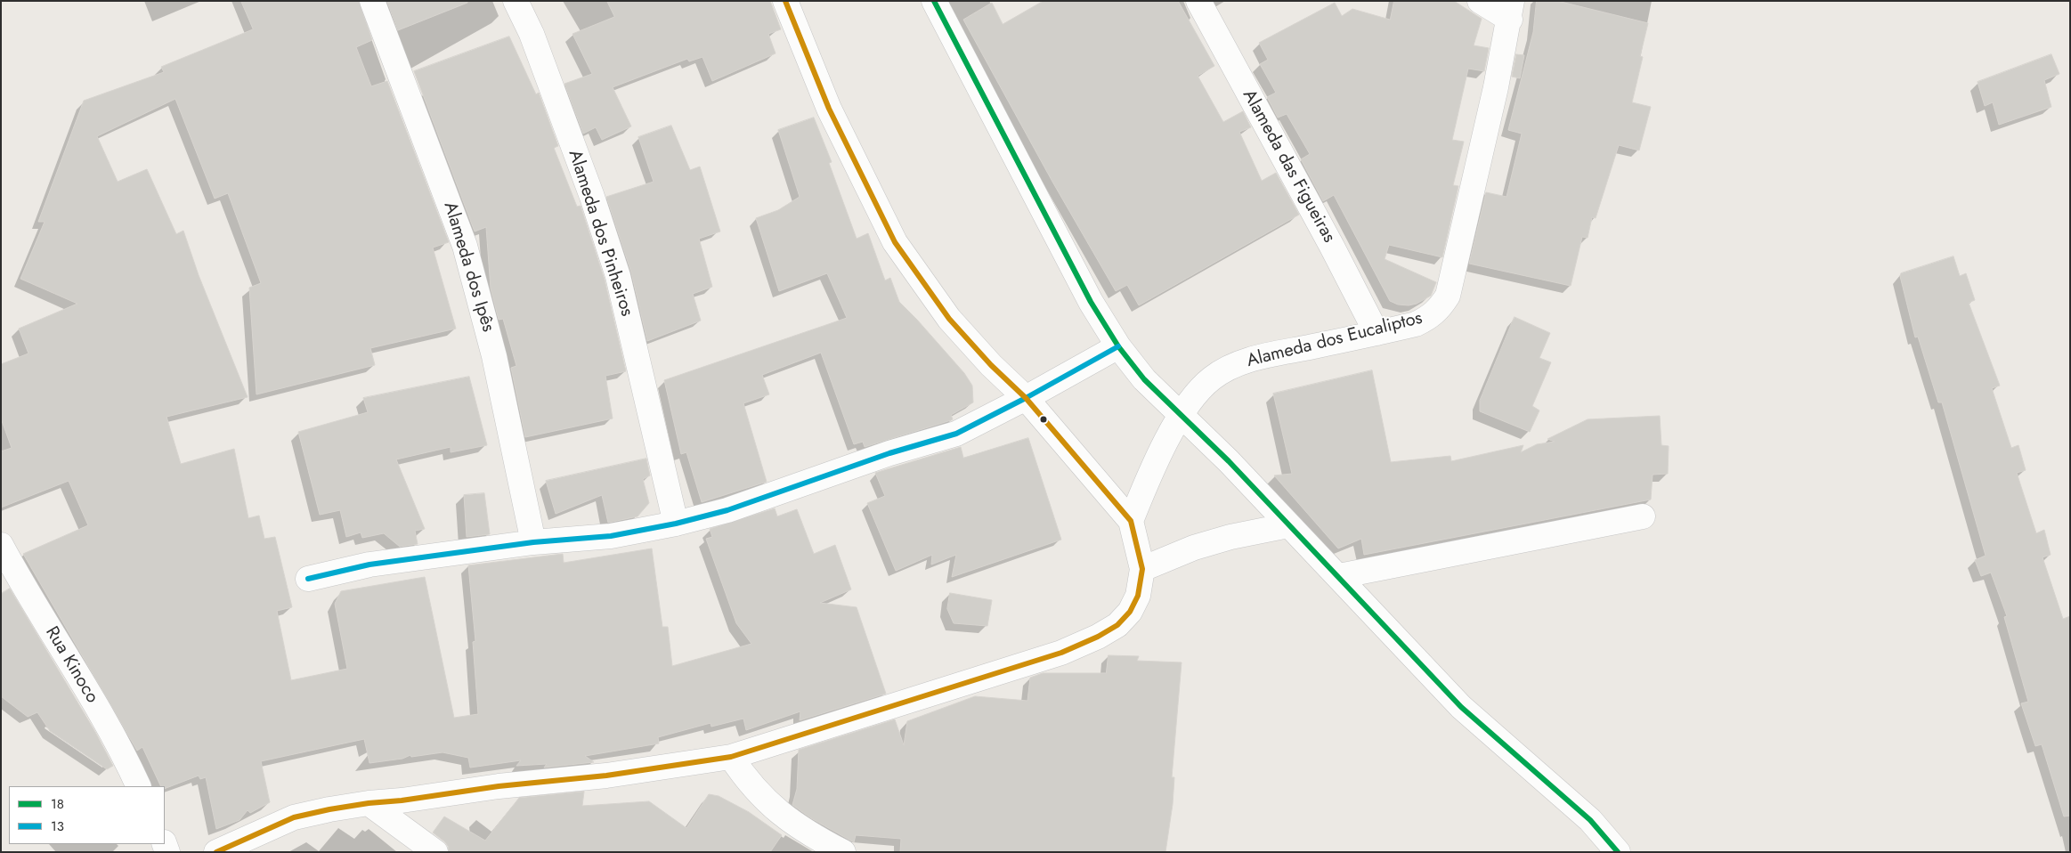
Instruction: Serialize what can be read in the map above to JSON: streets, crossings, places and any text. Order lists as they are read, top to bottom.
{
  "streets": {
    "street": [
      "Alameda das Figueiras",
      "Alameda dos Pinheiros",
      "Alameda dos Ipês",
      "Alameda dos Eucaliptos",
      "Rua Kinoco"
    ]
  },
  "crossings": [
    ["Alameda das Figueiras", "Alameda dos Eucaliptos"]
  ],
  "lines": ["transit line 18", "transit line 13"],
  "legend": ["18", "13"]
}
